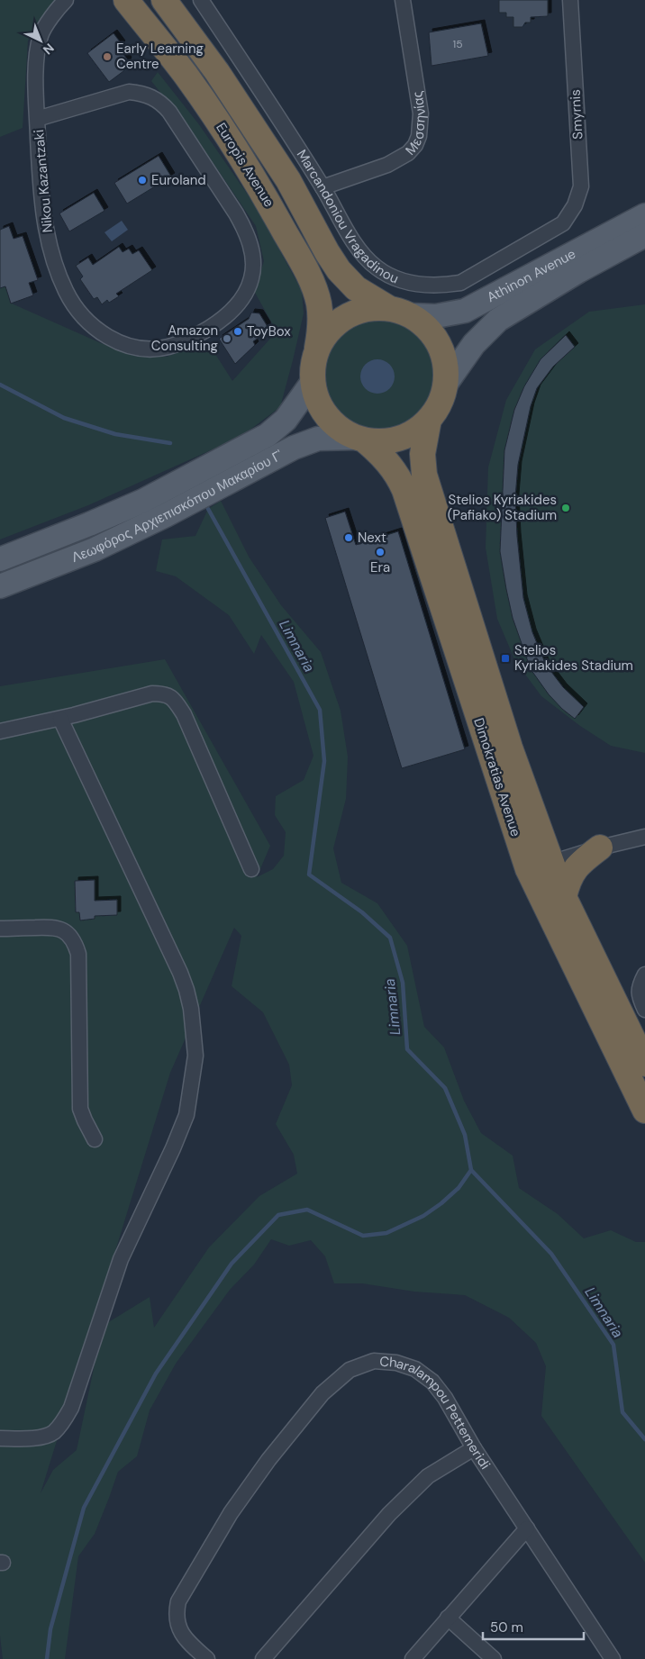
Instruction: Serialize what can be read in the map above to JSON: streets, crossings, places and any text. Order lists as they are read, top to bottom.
{
  "streets": {
    "highway": ["Europis Avenue", "Dimokratias Avenue"],
    "main road": ["Athinon Avenue", "Λεωφόρος Αρχιεπισκόπου Μακαρίου Γ'"],
    "street": [
      "Smyrnis",
      "Μεσσηνίας",
      "Nikou Kazantzaki",
      "Marcandoniou Vragadinou",
      "Charalampou Pettemeridi"
    ]
  },
  "crossings": [
    ["Smyrnis", "Marcandoniou Vragadinou"],
    ["Μεσσηνίας", "Marcandoniou Vragadinou"],
    ["Europis Avenue", "Athinon Avenue"],
    ["Europis Avenue", "Λεωφόρος Αρχιεπισκόπου Μακαρίου Γ'"],
    ["Europis Avenue", "Dimokratias Avenue"],
    ["Athinon Avenue", "Λεωφόρος Αρχιεπισκόπου Μακαρίου Γ'"],
    ["Athinon Avenue", "Dimokratias Avenue"],
    ["Λεωφόρος Αρχιεπισκόπου Μακαρίου Γ'", "Dimokratias Avenue"]
  ],
  "water": ["Limnaria"],
  "places": {
    "other": [
      "Early Learning Centre",
      "Euroland",
      "ToyBox",
      "Amazon Consulting",
      "Stelios Kyriakides (Pafiako) Stadium",
      "Next",
      "Era"
    ],
    "transit": ["Stelios Kyriakides Stadium"]
  },
  "house_numbers": ["15"],
  "scale_bar": "50 m",
  "north": "bottom right"
}
